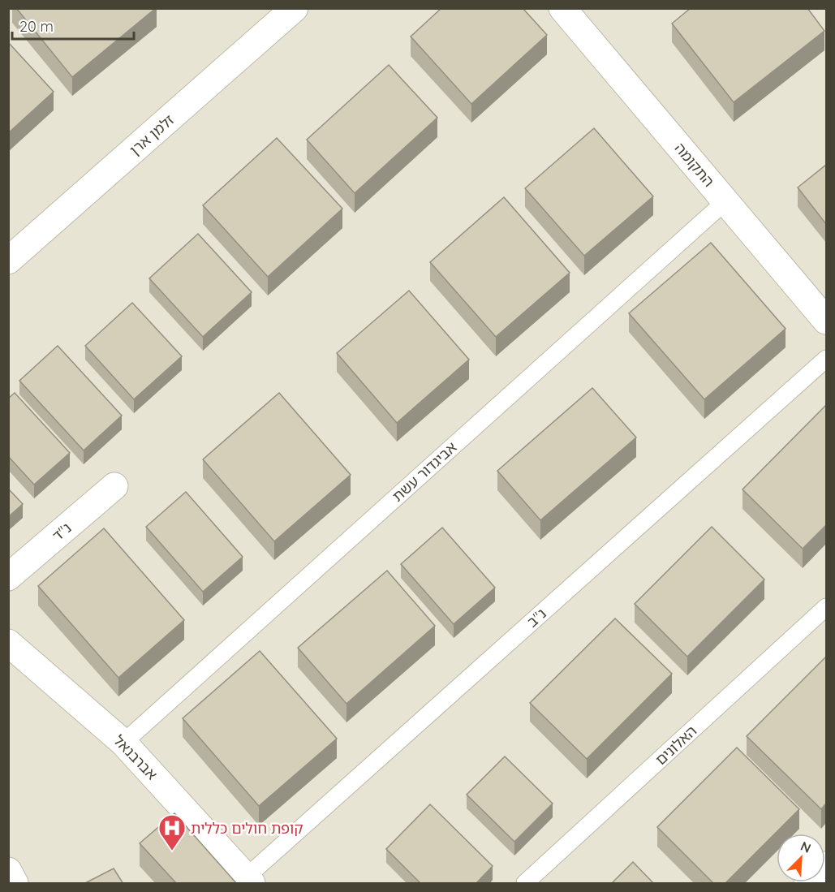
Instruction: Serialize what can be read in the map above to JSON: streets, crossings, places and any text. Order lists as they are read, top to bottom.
{
  "streets": {
    "street": [
      "זלמן ארן",
      "התקומה",
      "נ\"ד",
      "אברבנאל"
    ],
    "lane": ["אביגדור עשת", "נ\"ב", "האלונים"]
  },
  "crossings": [
    ["התקומה", "אביגדור עשת"],
    ["אביגדור עשת", "אברבנאל"],
    ["נ\"ב", "אברבנאל"]
  ],
  "places": {
    "hospital": ["קופת חולים כללית"]
  },
  "scale_bar": "20 m",
  "north": "top right"
}
